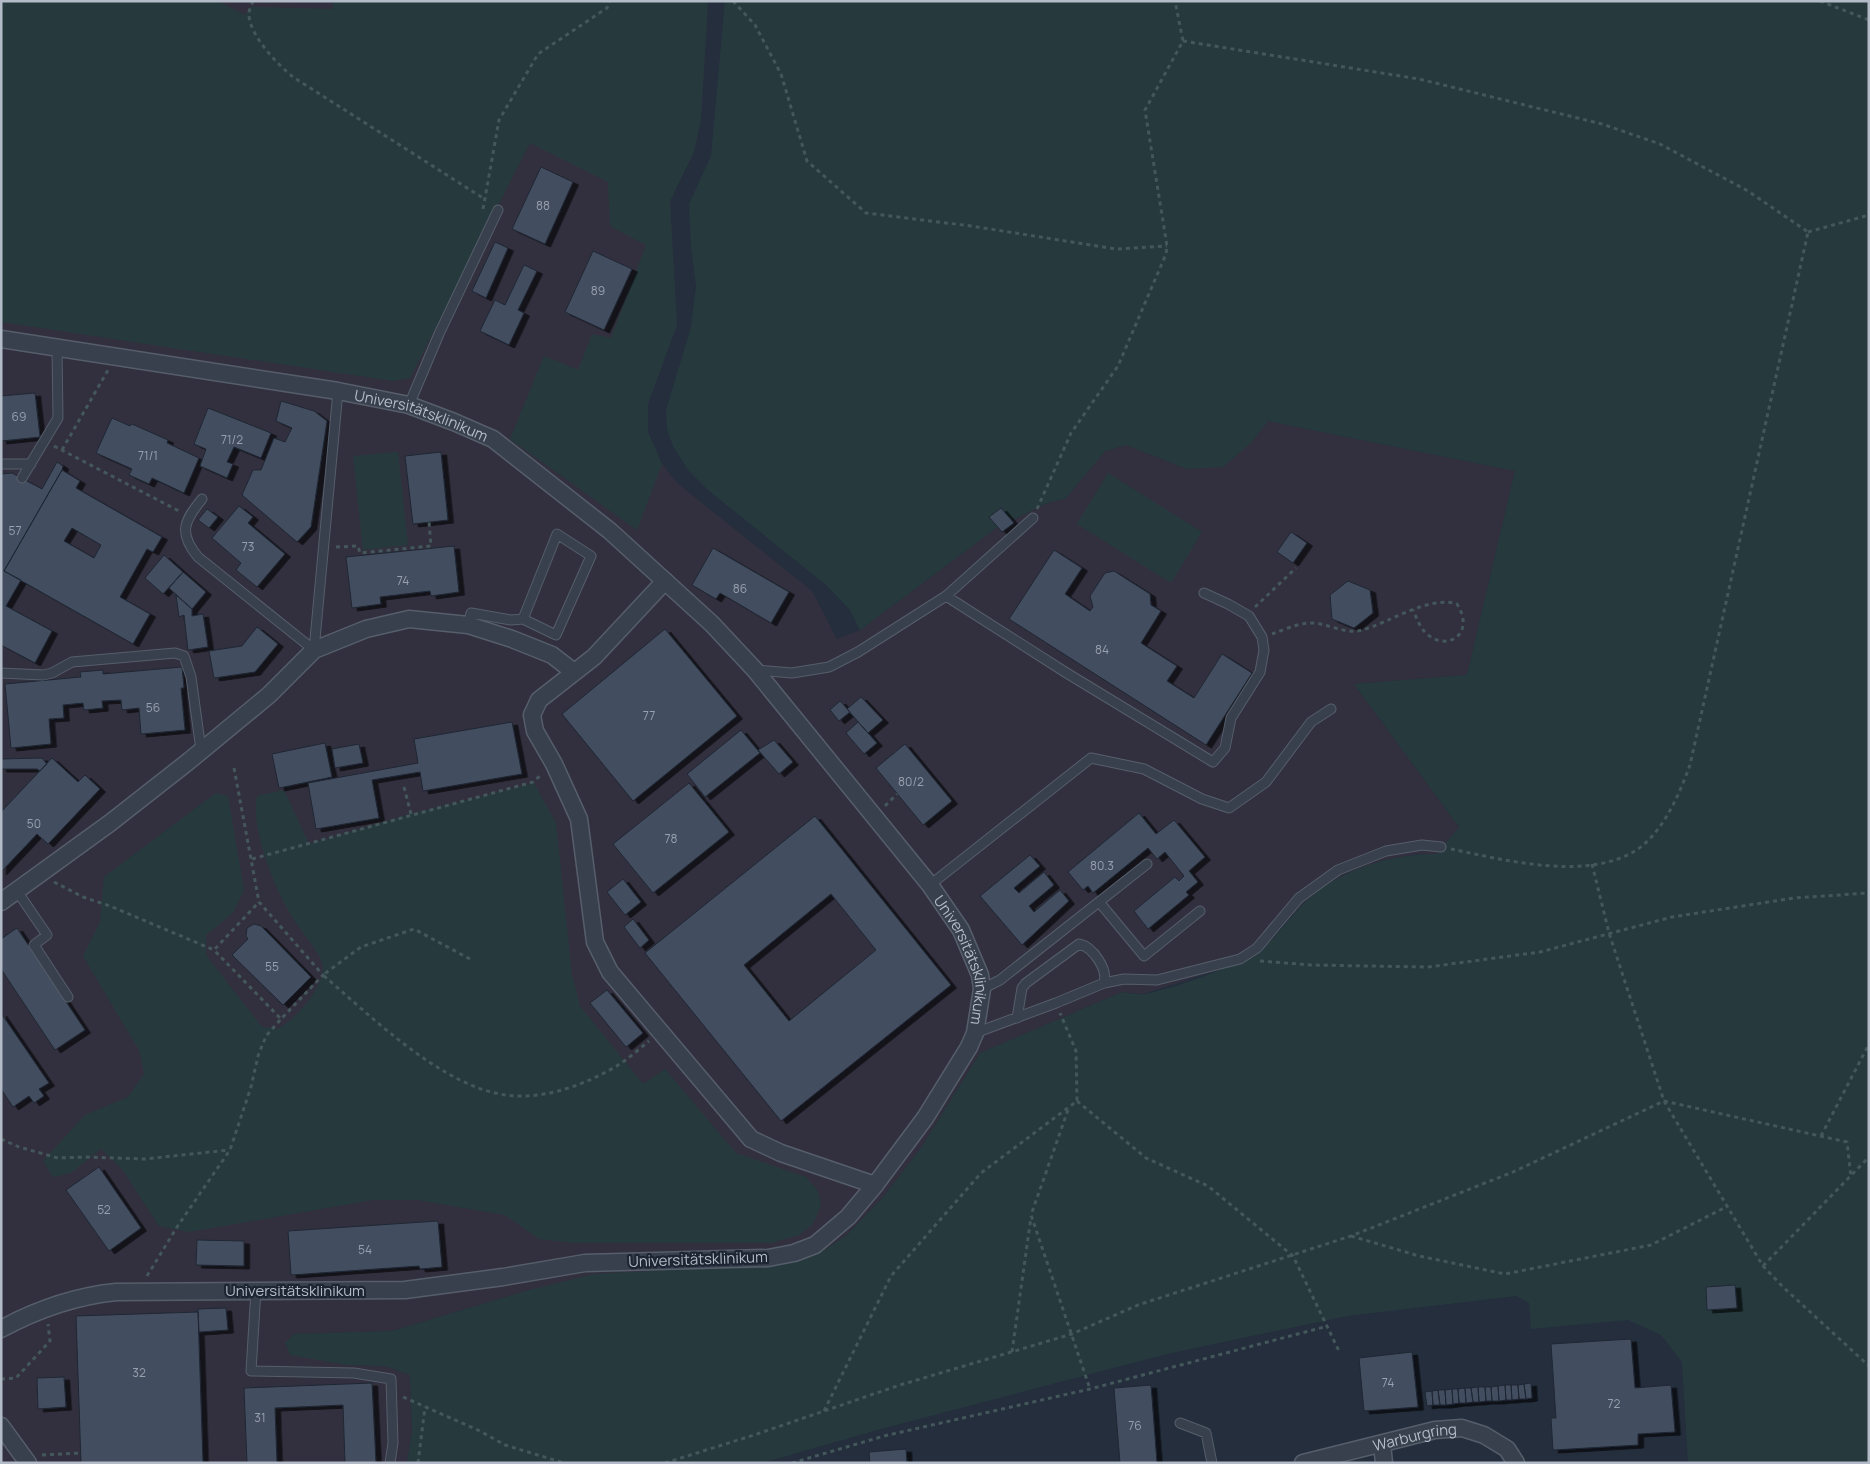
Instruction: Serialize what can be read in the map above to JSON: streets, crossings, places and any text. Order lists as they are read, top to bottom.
{
  "streets": {
    "street": ["Universitätsklinikum", "Warburgring"]
  },
  "house_numbers": [
    "88",
    "89",
    "69",
    "71/2",
    "71/1",
    "57",
    "73",
    "74",
    "86",
    "84",
    "56",
    "77",
    "80/2",
    "50",
    "78",
    "80.3",
    "55",
    "52",
    "54",
    "32",
    "74",
    "72",
    "31",
    "76"
  ]
}
